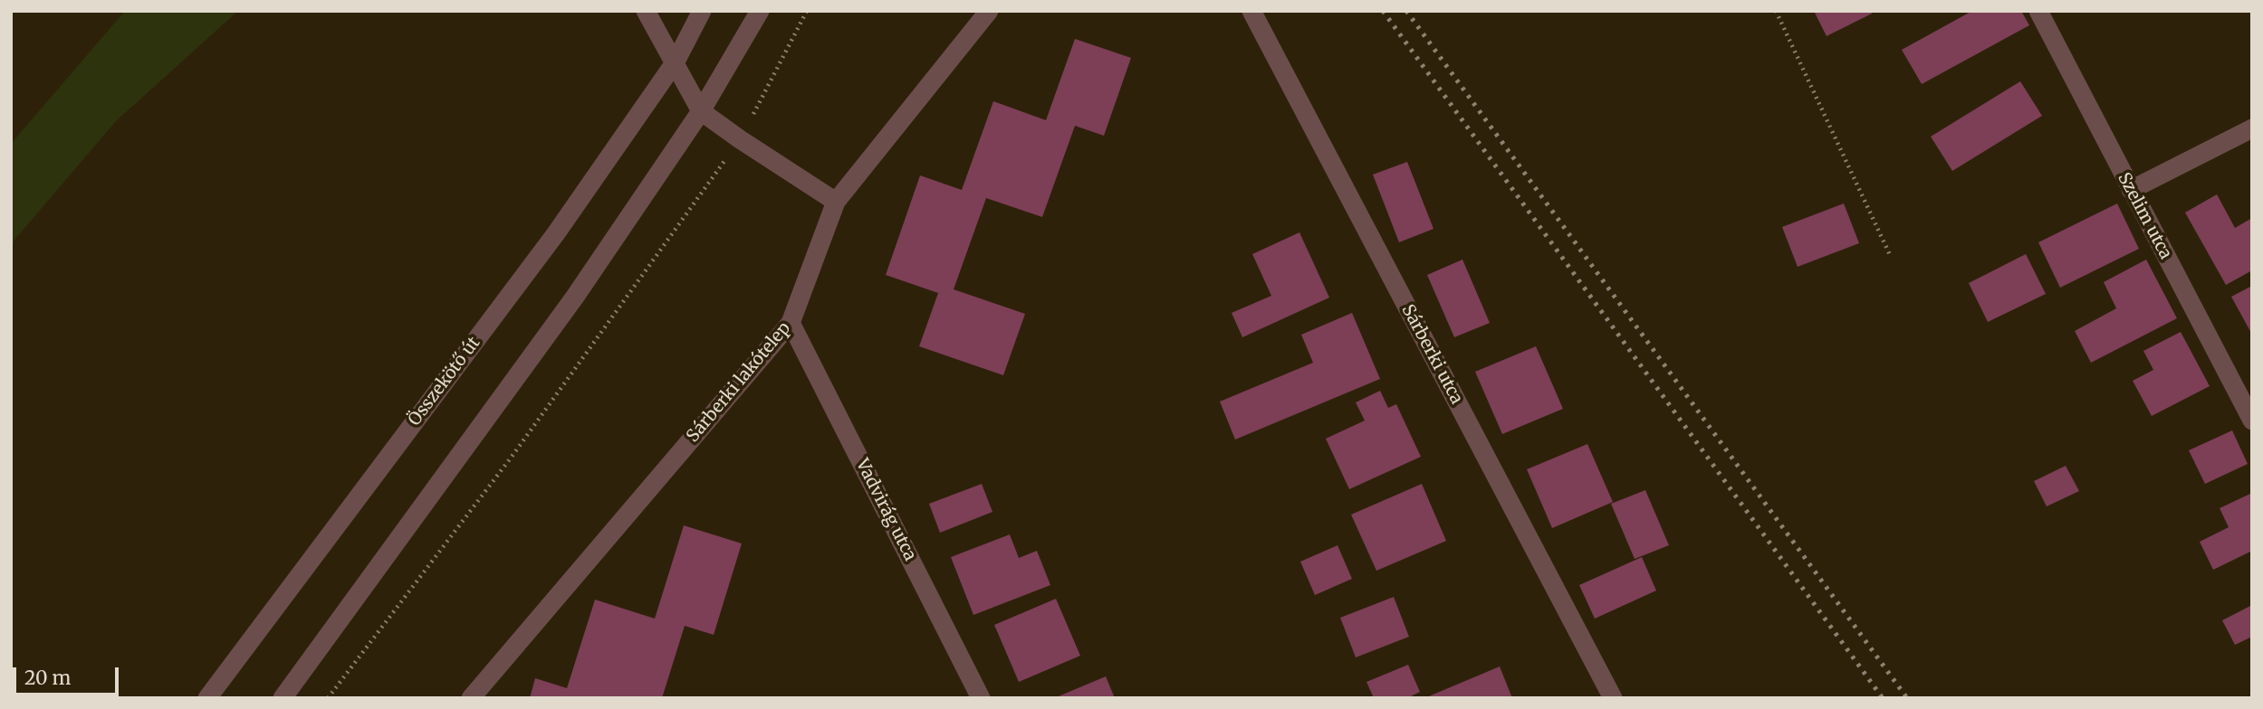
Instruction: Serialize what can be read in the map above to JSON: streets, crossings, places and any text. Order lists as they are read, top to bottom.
{
  "streets": {
    "street": [
      "Szelim utca",
      "Sárberki utca",
      "Összekötő út",
      "Sárberki lakótelep",
      "Vadvirág utca"
    ]
  },
  "crossings": [
    ["Sárberki lakótelep", "Vadvirág utca"]
  ],
  "scale_bar": "20 m"
}
